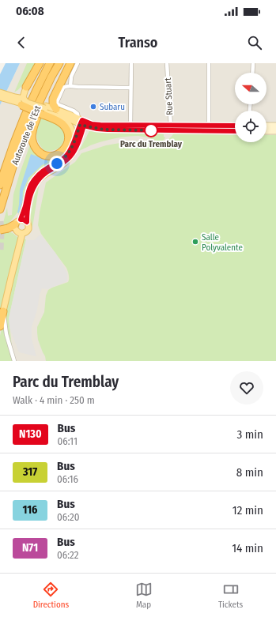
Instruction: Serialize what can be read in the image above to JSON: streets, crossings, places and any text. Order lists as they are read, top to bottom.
{
  "streets": {
    "highway": ["Autoroute de l’Est"],
    "street": ["Rue Stuart"]
  },
  "places": ["Subaru", "Parc du Tremblay", "Salle Polyvalente"],
  "lines": ["bus line N130"],
  "north": "left",
  "page": {
    "status": "06:08",
    "header": "Transo",
    "heading": ["Parc du Tremblay", "Walk · 4 min · 250 m"],
    "list": [
      {
        "mark": "N130",
        "name": "Bus",
        "note": "06:11",
        "value": "3 min"
      },
      {
        "mark": "317",
        "name": "Bus",
        "note": "06:16",
        "value": "8 min"
      },
      {
        "mark": "116",
        "name": "Bus",
        "note": "06:20",
        "value": "12 min"
      },
      {
        "mark": "N71",
        "name": "Bus",
        "note": "06:22",
        "value": "14 min"
      }
    ],
    "tabs": ["Directions", "Map", "Tickets"]
  }
}
